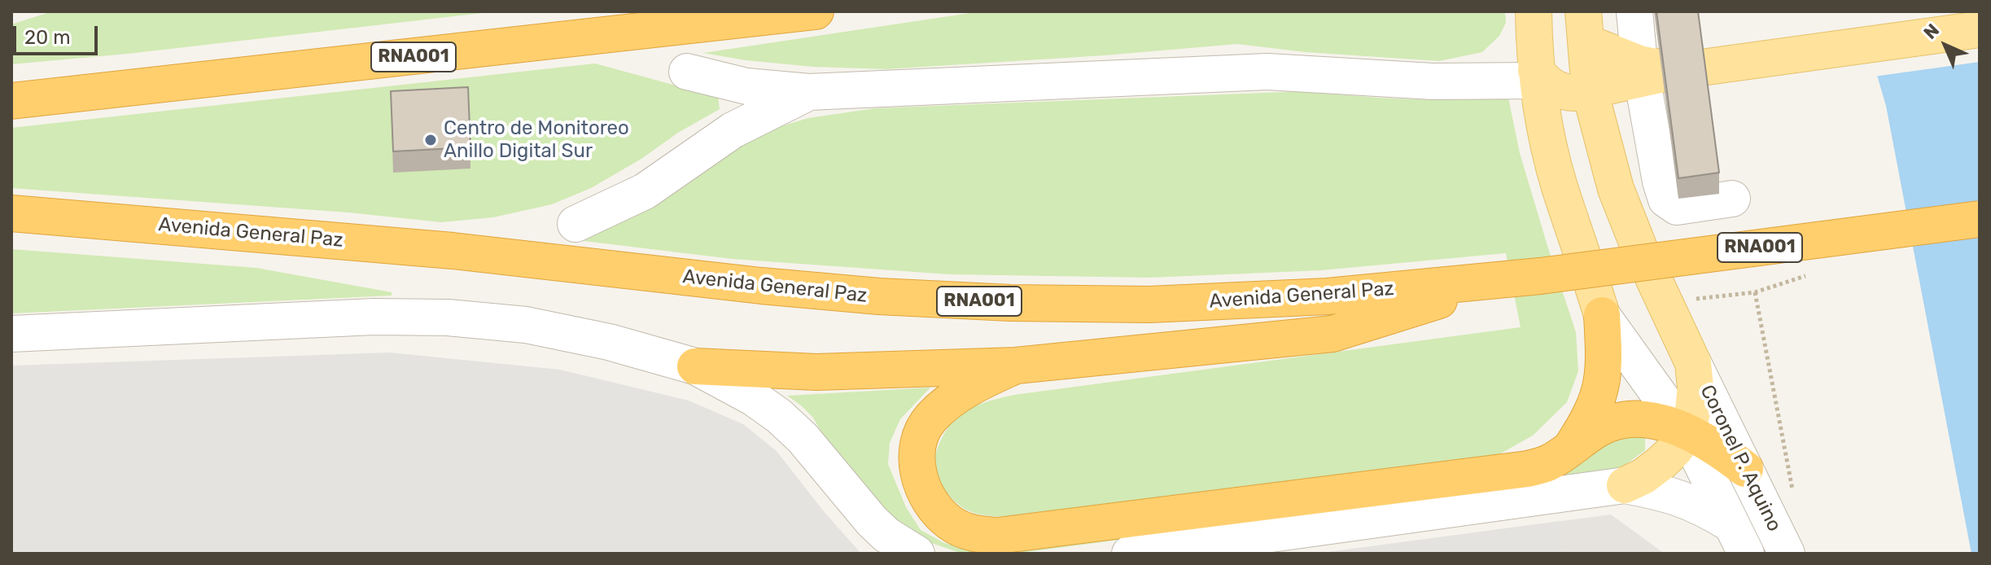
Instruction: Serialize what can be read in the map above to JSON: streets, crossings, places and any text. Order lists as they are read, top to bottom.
{
  "streets": {
    "highway": ["RNA001", "Avenida General Paz"],
    "street": ["Coronel P. Aquino"]
  },
  "crossings": [
    ["RNA001", "Avenida General Paz"]
  ],
  "places": ["Centro de Monitoreo Anillo Digital Sur"],
  "scale_bar": "20 m",
  "north": "top left"
}
